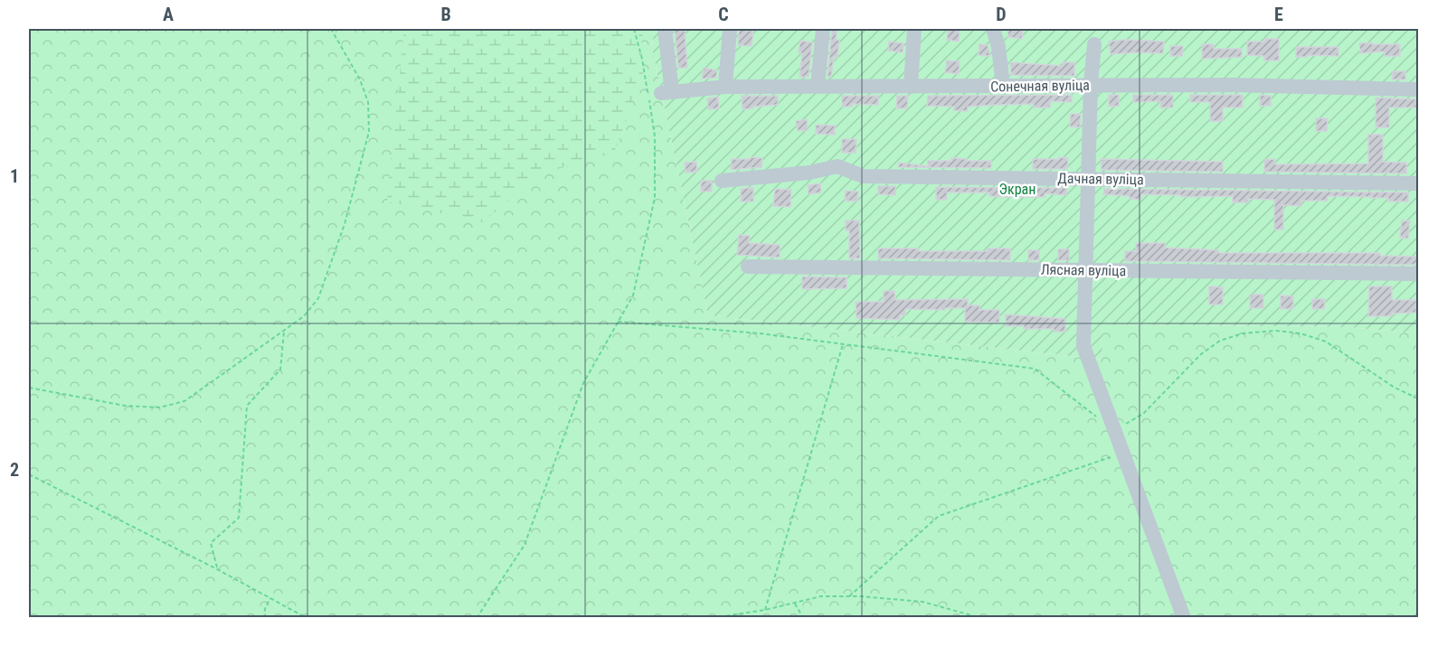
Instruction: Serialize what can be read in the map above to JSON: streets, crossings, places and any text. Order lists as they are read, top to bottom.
{
  "streets": {
    "street": ["Сонечная вуліца", "Дачная вуліца", "Лясная вуліца"]
  },
  "parks": ["Экран"],
  "grid": {
    "columns": [
      "A",
      "B",
      "C",
      "D",
      "E"
    ],
    "rows": ["1", "2"]
  }
}
